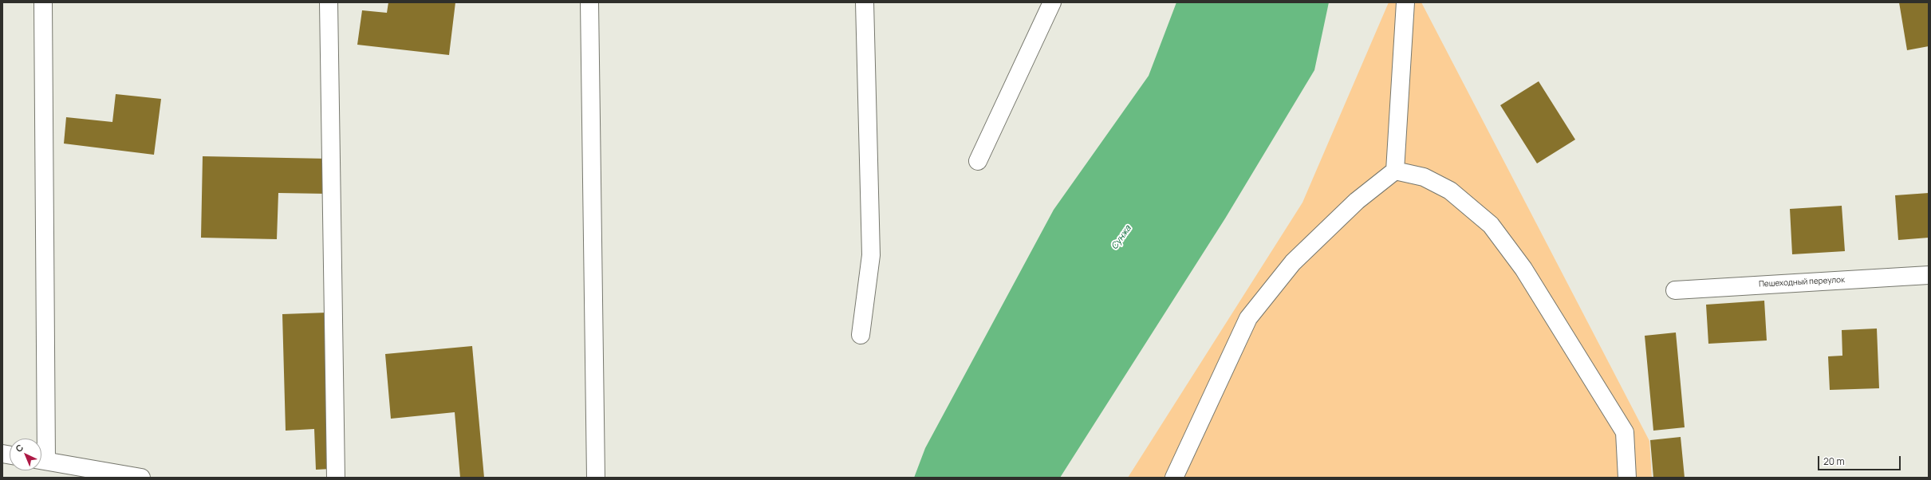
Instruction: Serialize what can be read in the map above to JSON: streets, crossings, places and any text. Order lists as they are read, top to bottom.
{
  "streets": {
    "street": ["Пешеходный переулок"]
  },
  "water": ["Сунжа"],
  "scale_bar": "20 m",
  "north": "top left"
}
